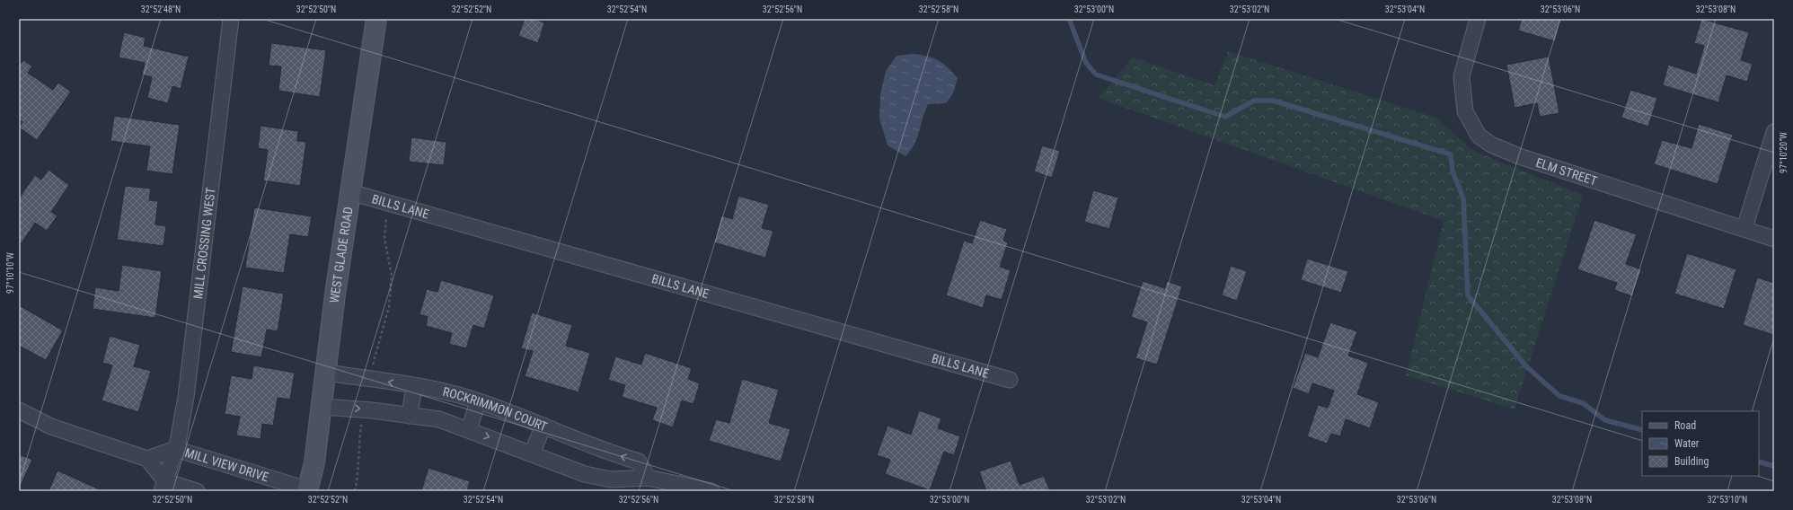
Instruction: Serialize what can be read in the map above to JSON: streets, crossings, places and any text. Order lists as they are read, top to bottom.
{
  "streets": {
    "main road": ["WEST GLADE ROAD"],
    "street": [
      "ELM STREET",
      "BILLS LANE",
      "MILL CROSSING WEST",
      "ROCKRIMMON COURT",
      "MILL VIEW DRIVE"
    ]
  },
  "crossings": [
    ["BILLS LANE", "WEST GLADE ROAD"],
    ["MILL CROSSING WEST", "MILL VIEW DRIVE"],
    ["WEST GLADE ROAD", "ROCKRIMMON COURT"],
    ["WEST GLADE ROAD", "MILL VIEW DRIVE"]
  ],
  "legend": ["Road", "Water", "Building"],
  "coordinates": [
    "32°52'48\"N",
    "32°52'50\"N",
    "32°52'52\"N",
    "32°52'54\"N",
    "32°52'56\"N",
    "32°52'58\"N",
    "32°53'00\"N",
    "32°53'02\"N",
    "32°53'04\"N",
    "32°53'06\"N",
    "32°53'08\"N",
    "97°10'20\"W",
    "97°10'10\"W",
    "32°53'10\"N"
  ]
}
